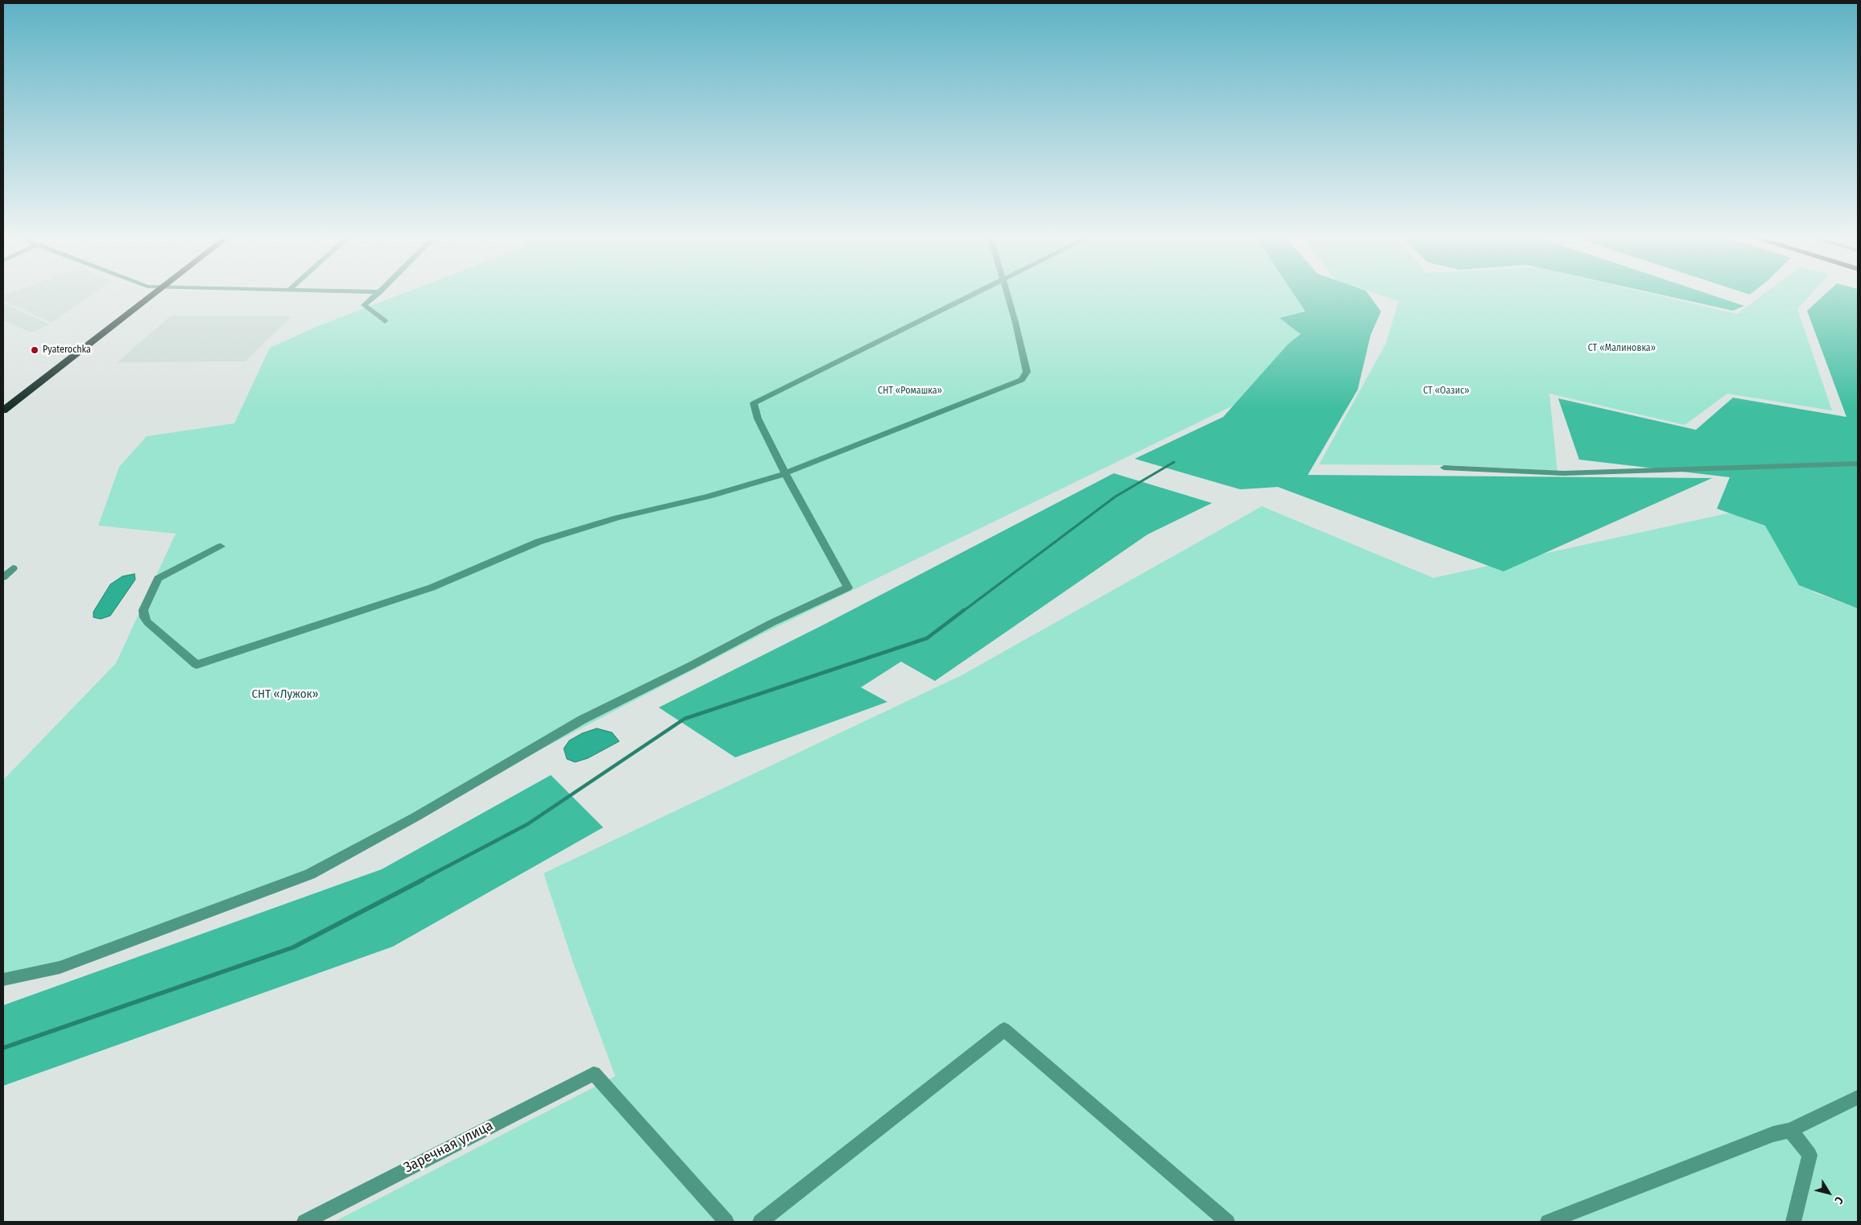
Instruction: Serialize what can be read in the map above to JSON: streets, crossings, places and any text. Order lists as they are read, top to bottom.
{
  "streets": {
    "street": ["Заречная улица"]
  },
  "parks": [
    "СТ «Малиновка»",
    "СНТ «Ромашка»",
    "СТ «Оазис»",
    "СНТ «Лужок»"
  ],
  "places": ["Pyaterochka"],
  "north": "bottom right"
}
